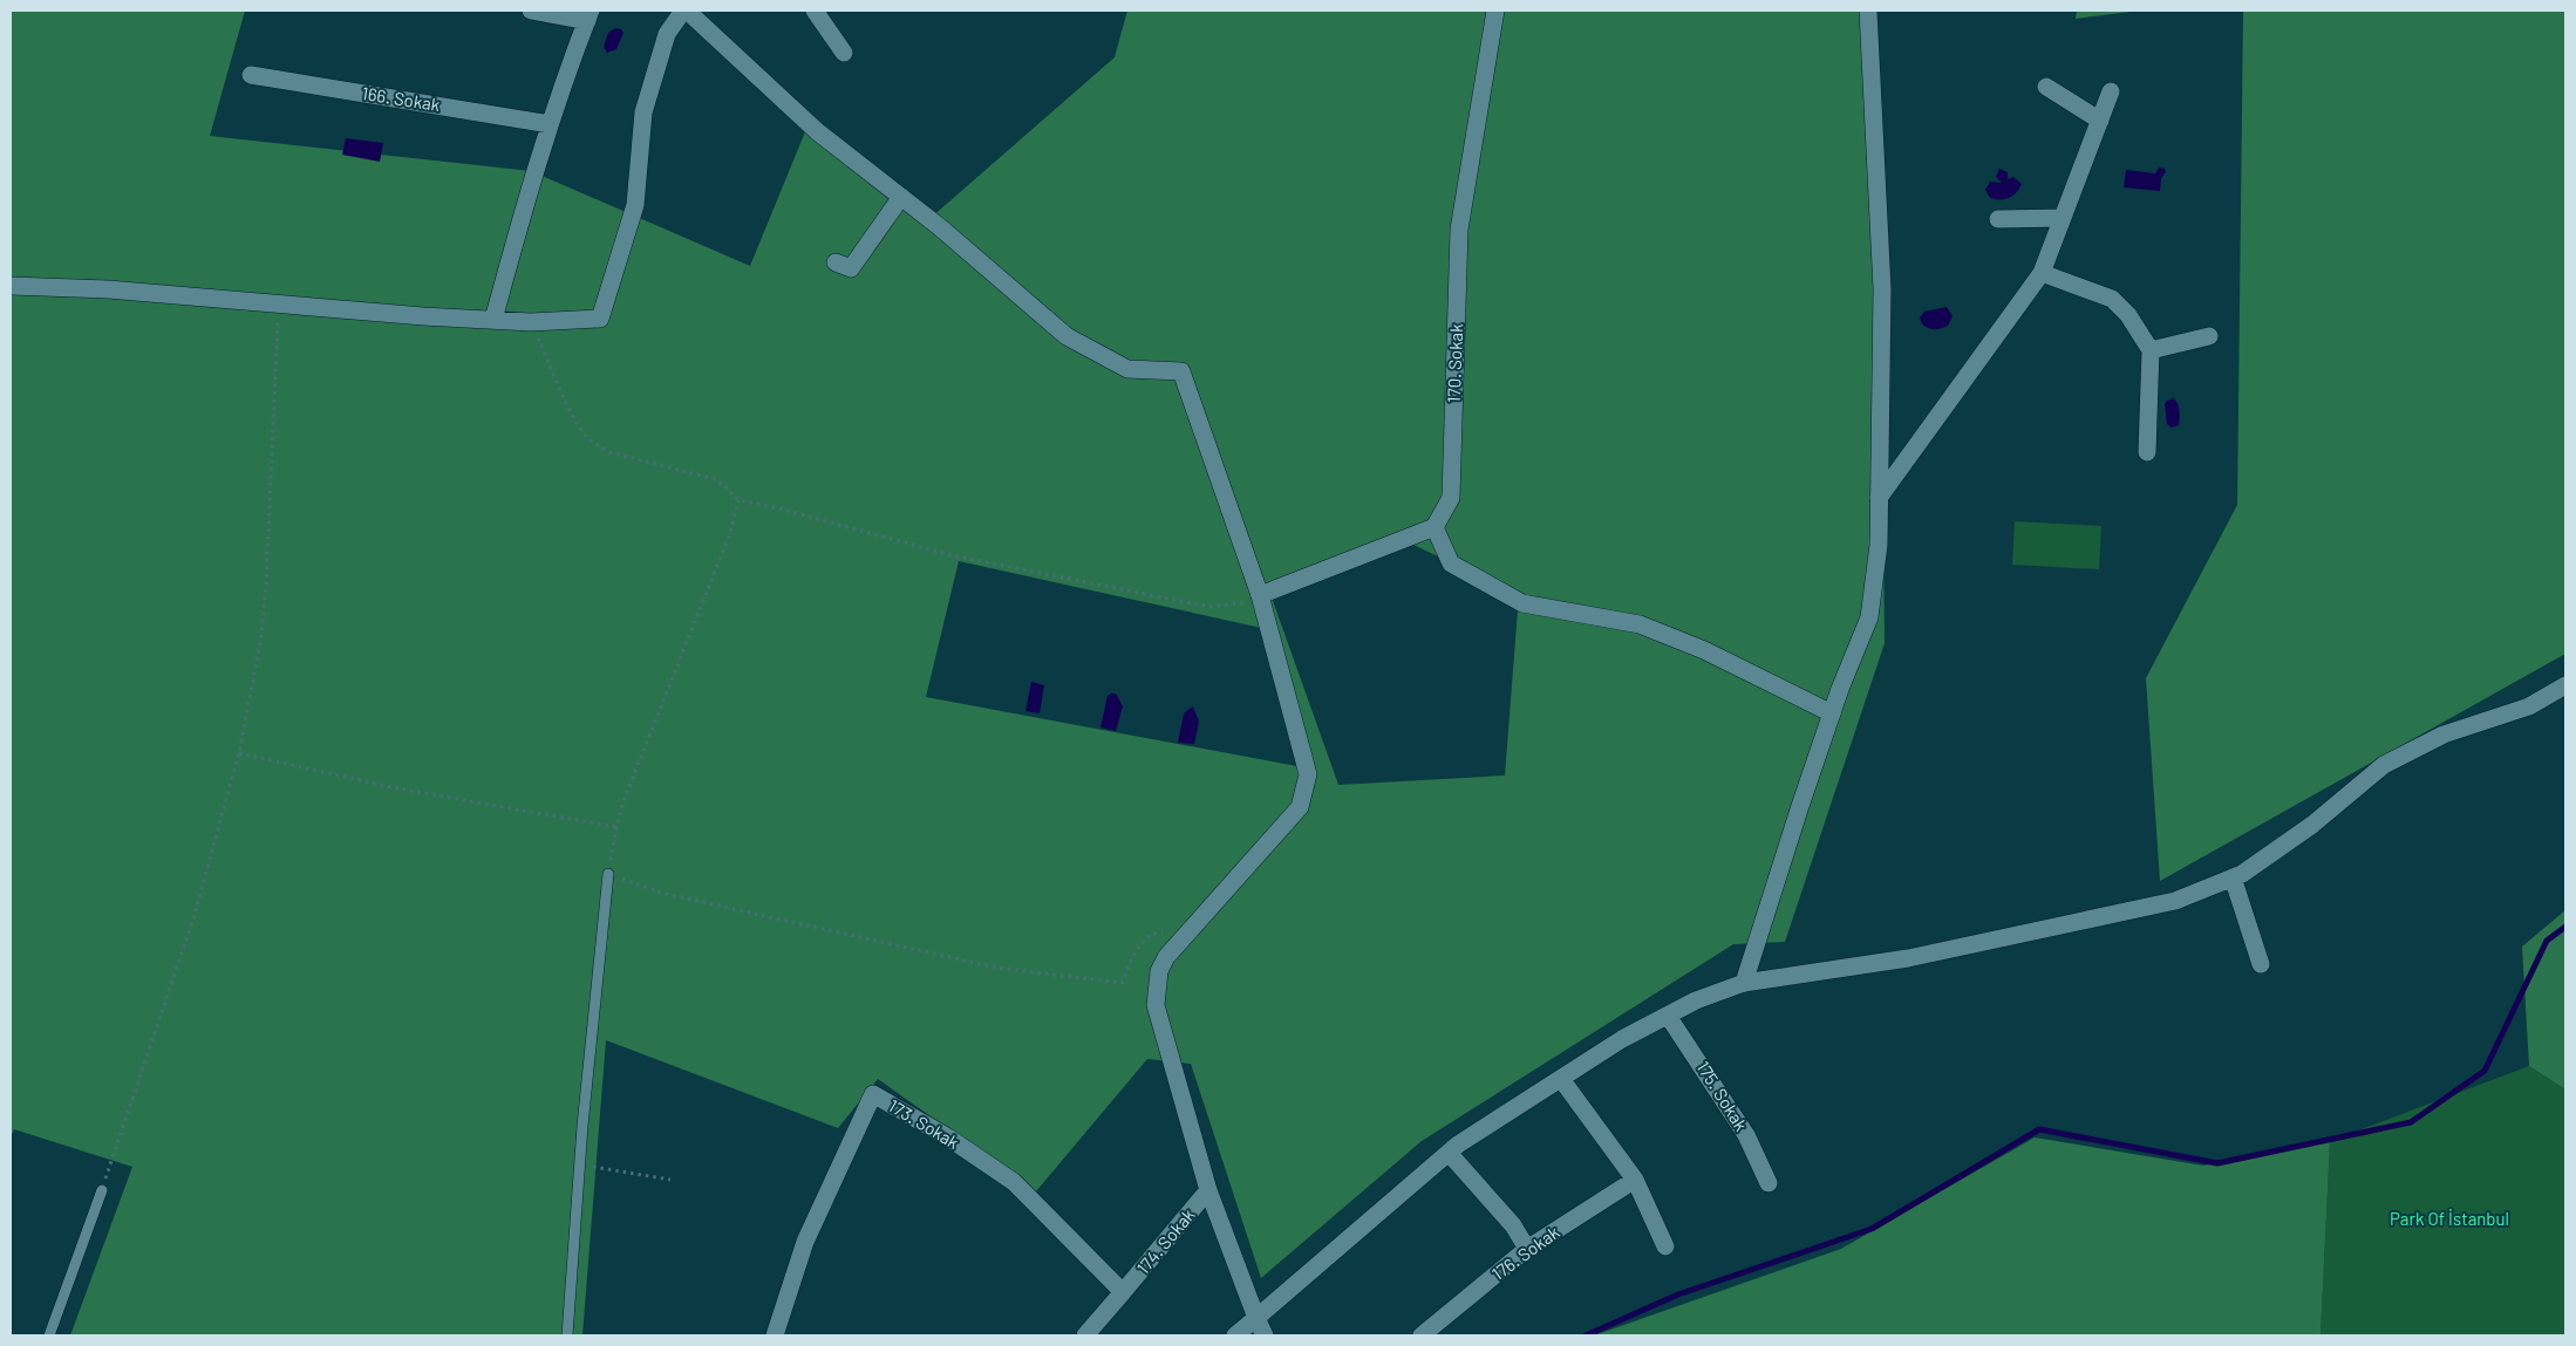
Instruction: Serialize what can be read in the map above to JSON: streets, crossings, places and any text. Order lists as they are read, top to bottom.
{
  "streets": {
    "street": [
      "166. Sokak",
      "170. Sokak",
      "175. Sokak",
      "173. Sokak",
      "174. Sokak",
      "176. Sokak"
    ]
  },
  "crossings": [
    ["173. Sokak", "174. Sokak"]
  ],
  "parks": ["Park Of İstanbul"]
}
